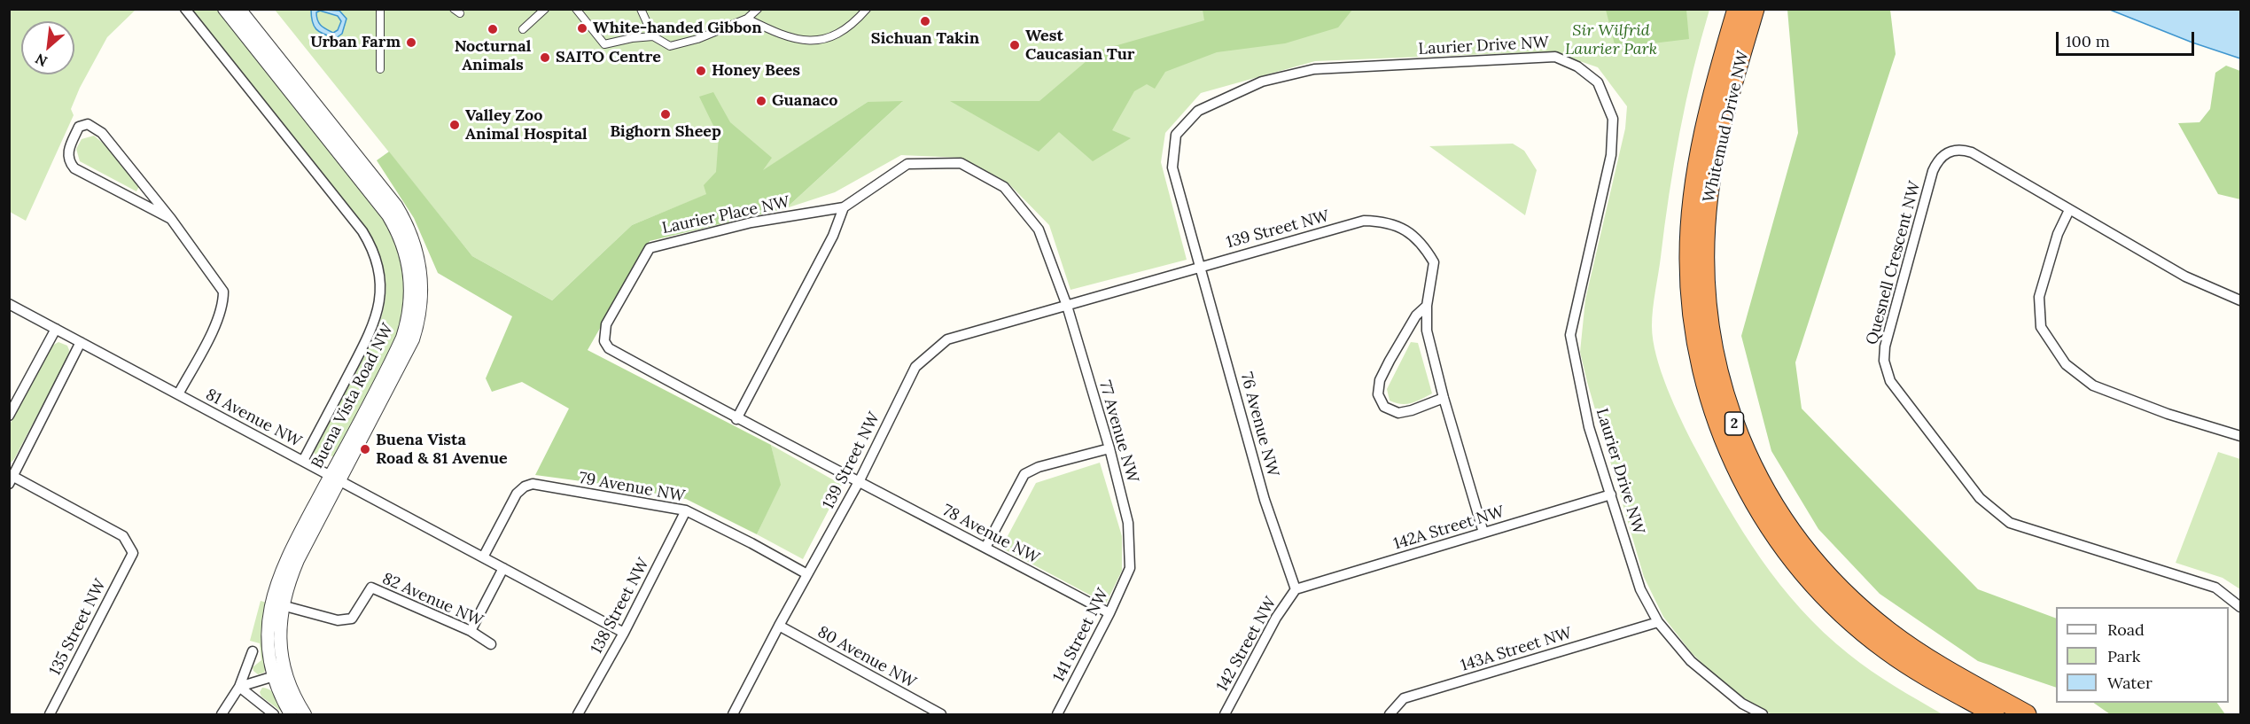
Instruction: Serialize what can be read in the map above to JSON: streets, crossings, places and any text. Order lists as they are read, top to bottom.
{
  "streets": {
    "highway": ["Whitemud Drive NW", "2"],
    "street": [
      "Laurier Drive NW",
      "Laurier Place NW",
      "139 Street NW",
      "Quesnell Crescent NW",
      "Buena Vista Road NW",
      "81 Avenue NW",
      "76 Avenue NW",
      "77 Avenue NW",
      "79 Avenue NW",
      "142A Street NW",
      "78 Avenue NW",
      "82 Avenue NW",
      "138 Street NW",
      "135 Street NW",
      "141 Street NW",
      "142 Street NW",
      "143A Street NW",
      "80 Avenue NW"
    ]
  },
  "crossings": [
    ["Laurier Drive NW", "139 Street NW"],
    ["Laurier Drive NW", "76 Avenue NW"],
    ["Laurier Drive NW", "142A Street NW"],
    ["Laurier Drive NW", "143A Street NW"],
    ["Laurier Place NW", "139 Street NW"],
    ["Laurier Place NW", "77 Avenue NW"],
    ["Laurier Place NW", "78 Avenue NW"],
    ["139 Street NW", "76 Avenue NW"],
    ["139 Street NW", "77 Avenue NW"],
    ["139 Street NW", "79 Avenue NW"],
    ["139 Street NW", "78 Avenue NW"],
    ["139 Street NW", "80 Avenue NW"],
    ["Buena Vista Road NW", "81 Avenue NW"],
    ["Buena Vista Road NW", "82 Avenue NW"],
    ["81 Avenue NW", "79 Avenue NW"],
    ["81 Avenue NW", "138 Street NW"],
    ["76 Avenue NW", "142A Street NW"],
    ["76 Avenue NW", "142 Street NW"],
    ["77 Avenue NW", "141 Street NW"],
    ["79 Avenue NW", "138 Street NW"],
    ["142A Street NW", "142 Street NW"],
    ["78 Avenue NW", "141 Street NW"]
  ],
  "parks": ["Sir Wilfrid Laurier Park"],
  "places": [
    "Sichuan Takin",
    "White-handed Gibbon",
    "Nocturnal Animals",
    "Urban Farm",
    "West Caucasian Tur",
    "SAITO Centre",
    "Honey Bees",
    "Guanaco",
    "Bighorn Sheep",
    "Valley Zoo Animal Hospital",
    "Buena Vista Road & 81 Avenue"
  ],
  "legend": ["Road", "Park", "Water"],
  "scale_bar": "100 m",
  "north": "bottom left"
}
